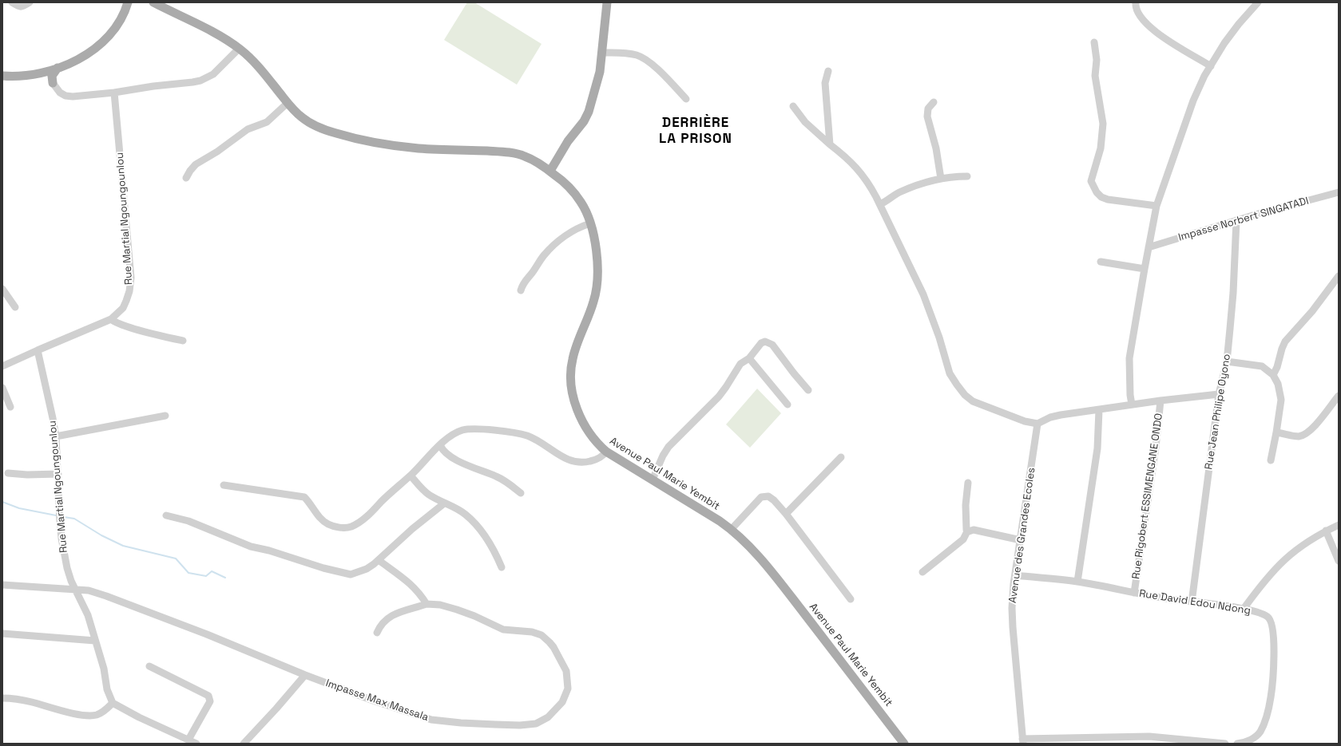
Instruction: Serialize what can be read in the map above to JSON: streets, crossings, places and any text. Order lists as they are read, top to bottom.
{
  "streets": {
    "main road": ["Avenue Paul Marie Yembit"],
    "street": [
      "Rue Martial Ngoungounlou",
      "Impasse Norbert SINGATADI",
      "Rue Jean Philipe Oyono",
      "Rue Rigobert ESSIMENGANE ONDO",
      "Avenue des Grandes Ecoles",
      "Rue David Edou Ndong",
      "Impasse Max Massala"
    ]
  },
  "crossings": [
    ["Rue Martial Ngoungounlou", "Impasse Max Massala"],
    ["Impasse Norbert SINGATADI", "Rue Jean Philipe Oyono"],
    ["Rue Jean Philipe Oyono", "Rue David Edou Ndong"],
    ["Rue Rigobert ESSIMENGANE ONDO", "Rue David Edou Ndong"],
    ["Avenue des Grandes Ecoles", "Rue David Edou Ndong"]
  ],
  "districts": ["DERRIÈRE LA PRISON"]
}
